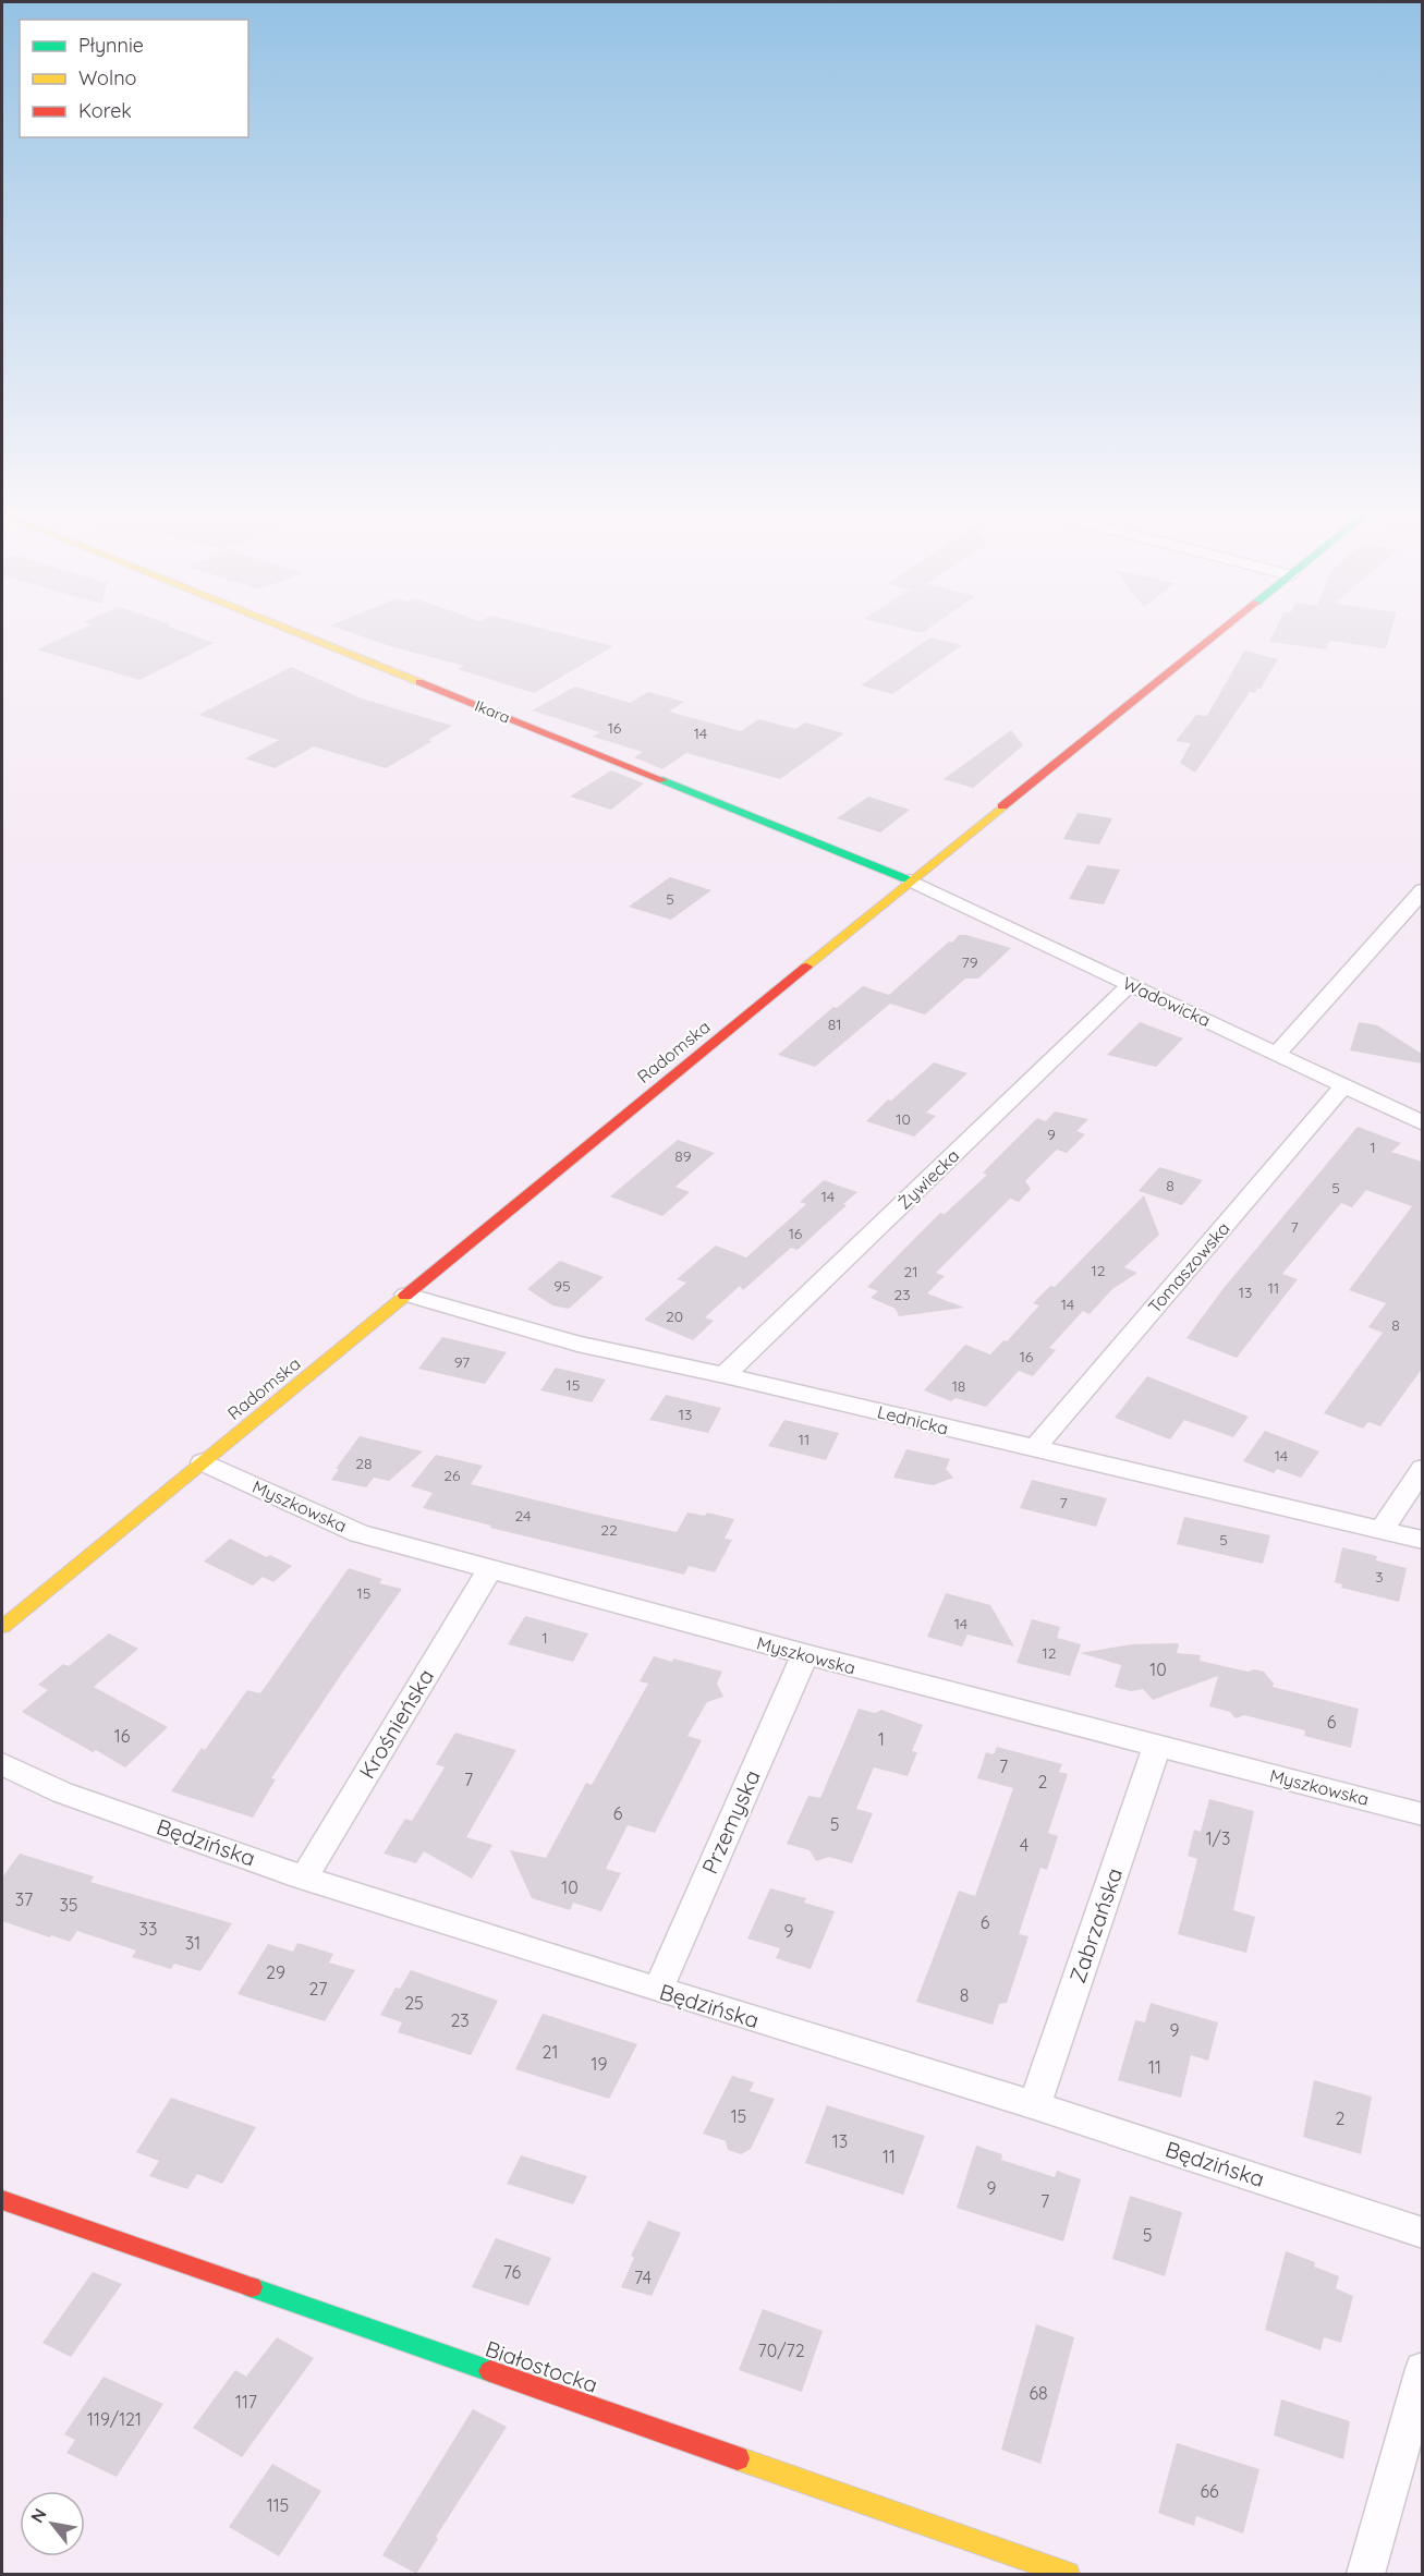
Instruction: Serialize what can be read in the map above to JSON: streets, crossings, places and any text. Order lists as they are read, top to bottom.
{
  "streets": {
    "street": [
      "Ikara",
      "Wadowicka",
      "Radomska",
      "Żywiecka",
      "Tomaszowska",
      "Lednicka",
      "Myszkowska",
      "Krośnieńska",
      "Przemyska",
      "Będzińska",
      "Zabrzańska",
      "Białostocka"
    ]
  },
  "crossings": [
    ["Ikara", "Wadowicka"],
    ["Ikara", "Radomska"],
    ["Wadowicka", "Radomska"],
    ["Wadowicka", "Żywiecka"],
    ["Wadowicka", "Tomaszowska"],
    ["Radomska", "Lednicka"],
    ["Radomska", "Myszkowska"],
    ["Żywiecka", "Lednicka"],
    ["Tomaszowska", "Lednicka"],
    ["Myszkowska", "Krośnieńska"],
    ["Myszkowska", "Przemyska"],
    ["Myszkowska", "Zabrzańska"],
    ["Krośnieńska", "Będzińska"],
    ["Przemyska", "Będzińska"],
    ["Będzińska", "Zabrzańska"]
  ],
  "house_numbers": [
    "16",
    "14",
    "5",
    "79",
    "81",
    "10",
    "9",
    "1",
    "89",
    "8",
    "5",
    "14",
    "7",
    "16",
    "12",
    "21",
    "95",
    "11",
    "13",
    "23",
    "14",
    "20",
    "8",
    "16",
    "97",
    "15",
    "18",
    "13",
    "11",
    "14",
    "28",
    "26",
    "7",
    "24",
    "22",
    "5",
    "3",
    "15",
    "14",
    "1",
    "12",
    "10",
    "6",
    "16",
    "1",
    "7",
    "7",
    "2",
    "6",
    "5",
    "1/3",
    "4",
    "10",
    "37",
    "35",
    "6",
    "33",
    "9",
    "31",
    "29",
    "27",
    "8",
    "25",
    "23",
    "9",
    "21",
    "19",
    "11",
    "15",
    "2",
    "13",
    "11",
    "9",
    "7",
    "5",
    "76",
    "74",
    "70/72",
    "68",
    "117",
    "119/121",
    "66",
    "115"
  ],
  "legend": ["Płynnie", "Wolno", "Korek"],
  "north": "top left"
}
